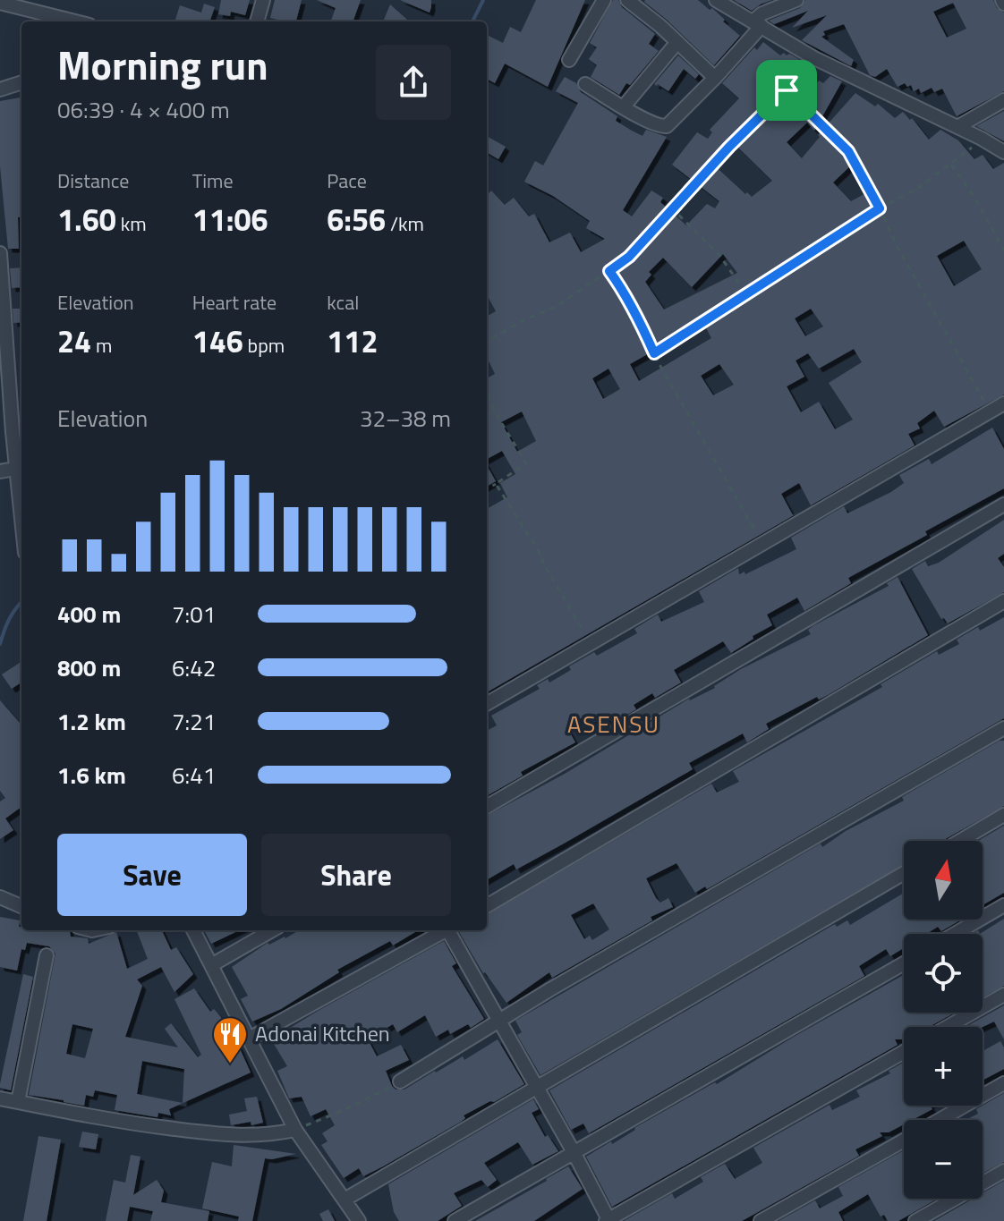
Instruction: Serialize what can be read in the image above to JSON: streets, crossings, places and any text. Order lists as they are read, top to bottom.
{
  "districts": ["ASENSU"],
  "places": {
    "restaurant": ["Adonai Kitchen"]
  },
  "north": "top",
  "page": {
    "heading": ["Morning run", "06:39 · 4 × 400 m"],
    "stats": [
      ["Distance", "1.60 km"],
      ["Time", "11:06"],
      ["Pace", "6:56 /km"],
      ["Elevation", "24 m"],
      ["Heart rate", "146 bpm"],
      ["kcal", "112"]
    ],
    "chart": ["Elevation", "32–38 m"],
    "list": [
      {
        "name": "400 m",
        "note": "7:01"
      },
      {
        "name": "800 m",
        "note": "6:42"
      },
      {
        "name": "1.2 km",
        "note": "7:21"
      },
      {
        "name": "1.6 km",
        "note": "6:41"
      }
    ],
    "buttons": ["Save", "Share"],
    "map_buttons": ["+", "−"]
  }
}
